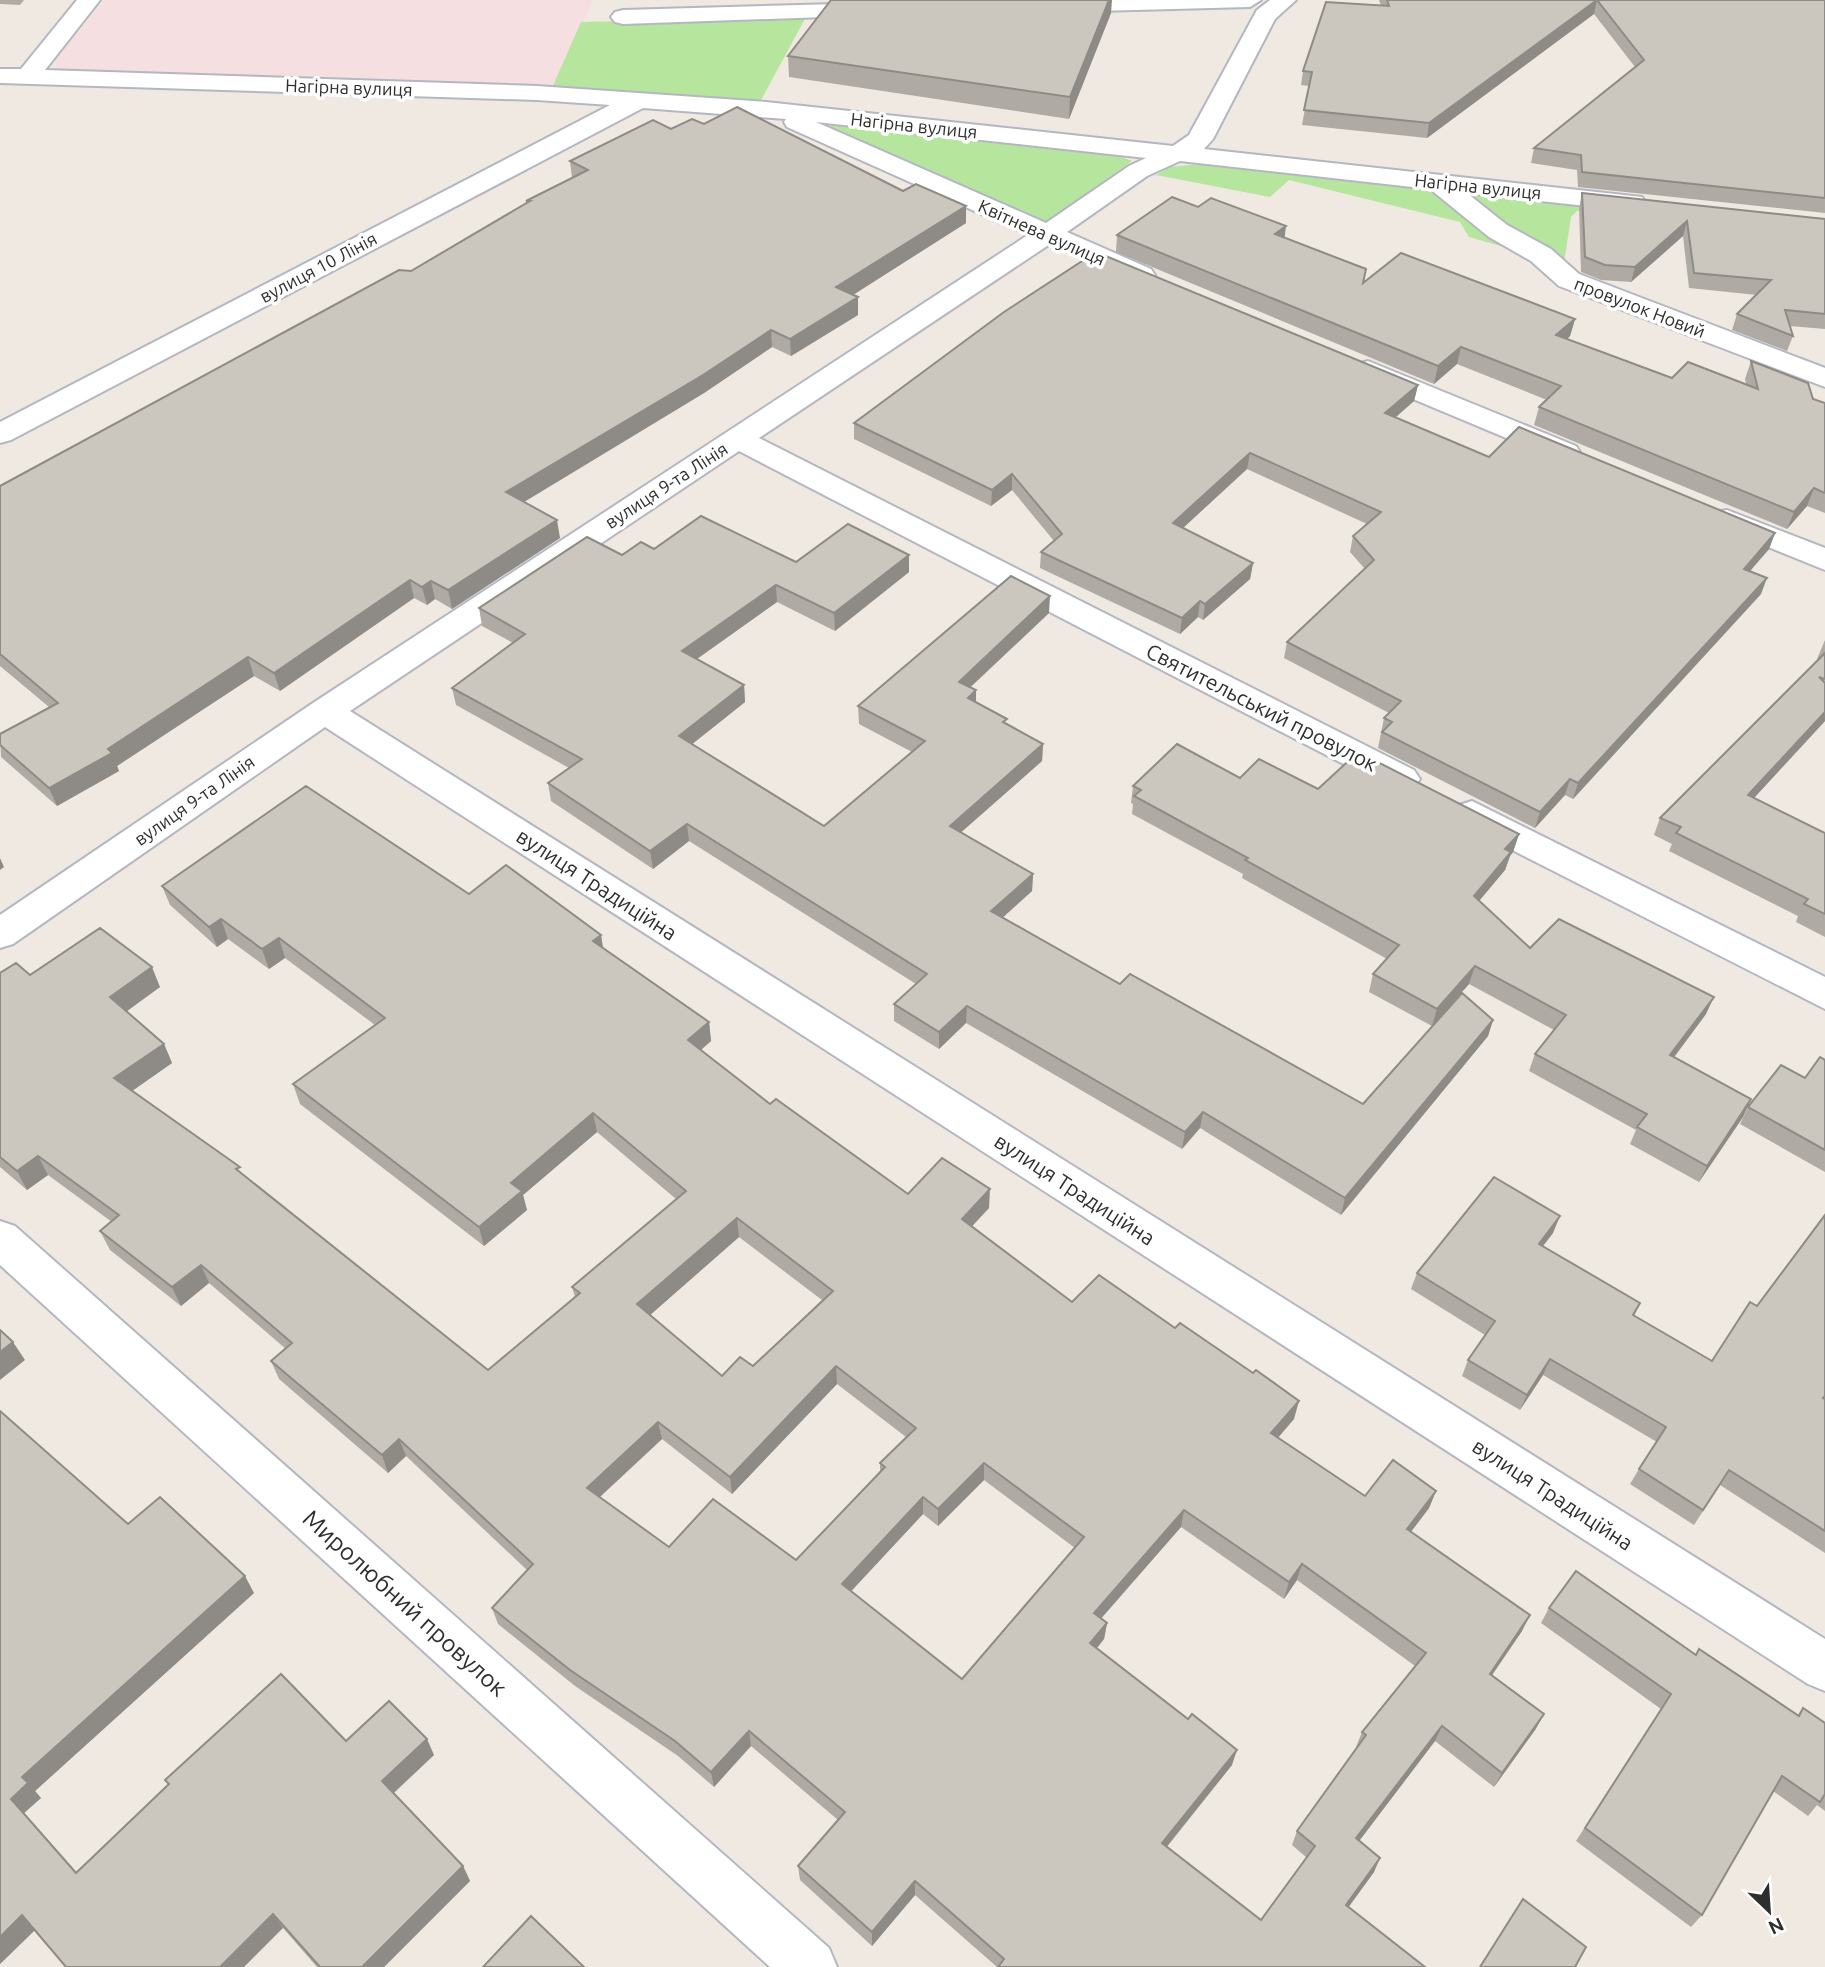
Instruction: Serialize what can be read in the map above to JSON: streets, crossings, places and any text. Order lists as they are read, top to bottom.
{
  "streets": {
    "street": [
      "Нагірна вулиця",
      "Квітнева вулиця",
      "вулиця 10 Лінія",
      "провулок Новий",
      "вулиця 9-та Лінія",
      "Святительський провулок",
      "вулиця Традиційна",
      "Миролюбний провулок"
    ]
  },
  "crossings": [
    ["Нагірна вулиця", "Квітнева вулиця"],
    ["Нагірна вулиця", "вулиця 10 Лінія"],
    ["Нагірна вулиця", "провулок Новий"],
    ["Нагірна вулиця", "вулиця 9-та Лінія"],
    ["Квітнева вулиця", "вулиця 9-та Лінія"],
    ["вулиця 9-та Лінія", "Святительський провулок"],
    ["вулиця 9-та Лінія", "вулиця Традиційна"]
  ],
  "north": "bottom right"
}
